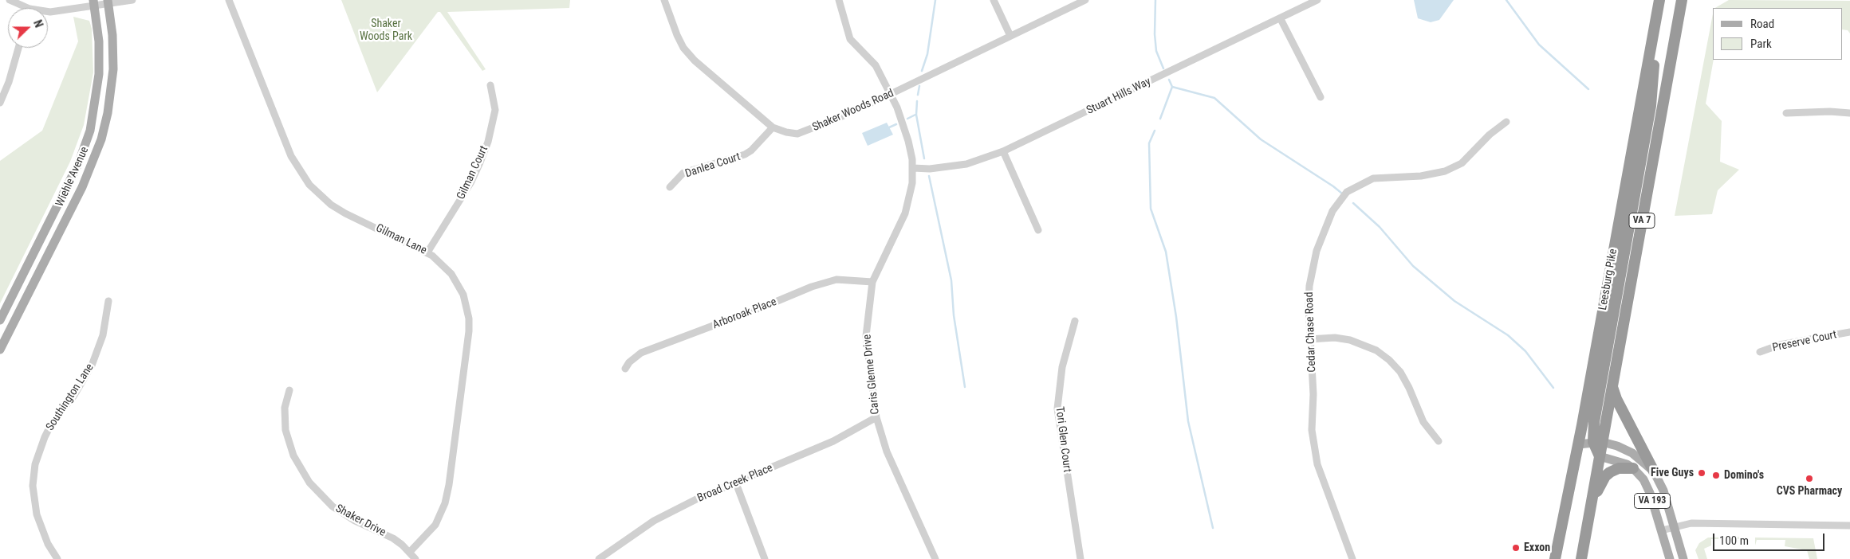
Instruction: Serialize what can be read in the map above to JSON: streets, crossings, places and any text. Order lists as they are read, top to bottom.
{
  "streets": {
    "highway": ["VA 7", "Leesburg Pike"],
    "main road": ["Wiehle Avenue", "VA 193"],
    "street": [
      "Stuart Hills Way",
      "Shaker Woods Road",
      "Danlea Court",
      "Gilman Court",
      "Gilman Lane",
      "Arboroak Place",
      "Cedar Chase Road",
      "Preserve Court",
      "Caris Glenne Drive",
      "Southington Lane",
      "Tori Glen Court",
      "Broad Creek Place",
      "Shaker Drive"
    ]
  },
  "crossings": [
    ["Stuart Hills Way", "Caris Glenne Drive"],
    ["Shaker Woods Road", "Danlea Court"],
    ["Shaker Woods Road", "Caris Glenne Drive"],
    ["Gilman Court", "Gilman Lane"],
    ["Gilman Lane", "Shaker Drive"],
    ["Leesburg Pike", "VA 193"],
    ["Arboroak Place", "Caris Glenne Drive"],
    ["Caris Glenne Drive", "Broad Creek Place"]
  ],
  "parks": ["Shaker Woods Park"],
  "places": [
    "Five Guys",
    "Domino's",
    "CVS Pharmacy",
    "Exxon"
  ],
  "legend": ["Road", "Park"],
  "scale_bar": "100 m",
  "north": "right"
}
